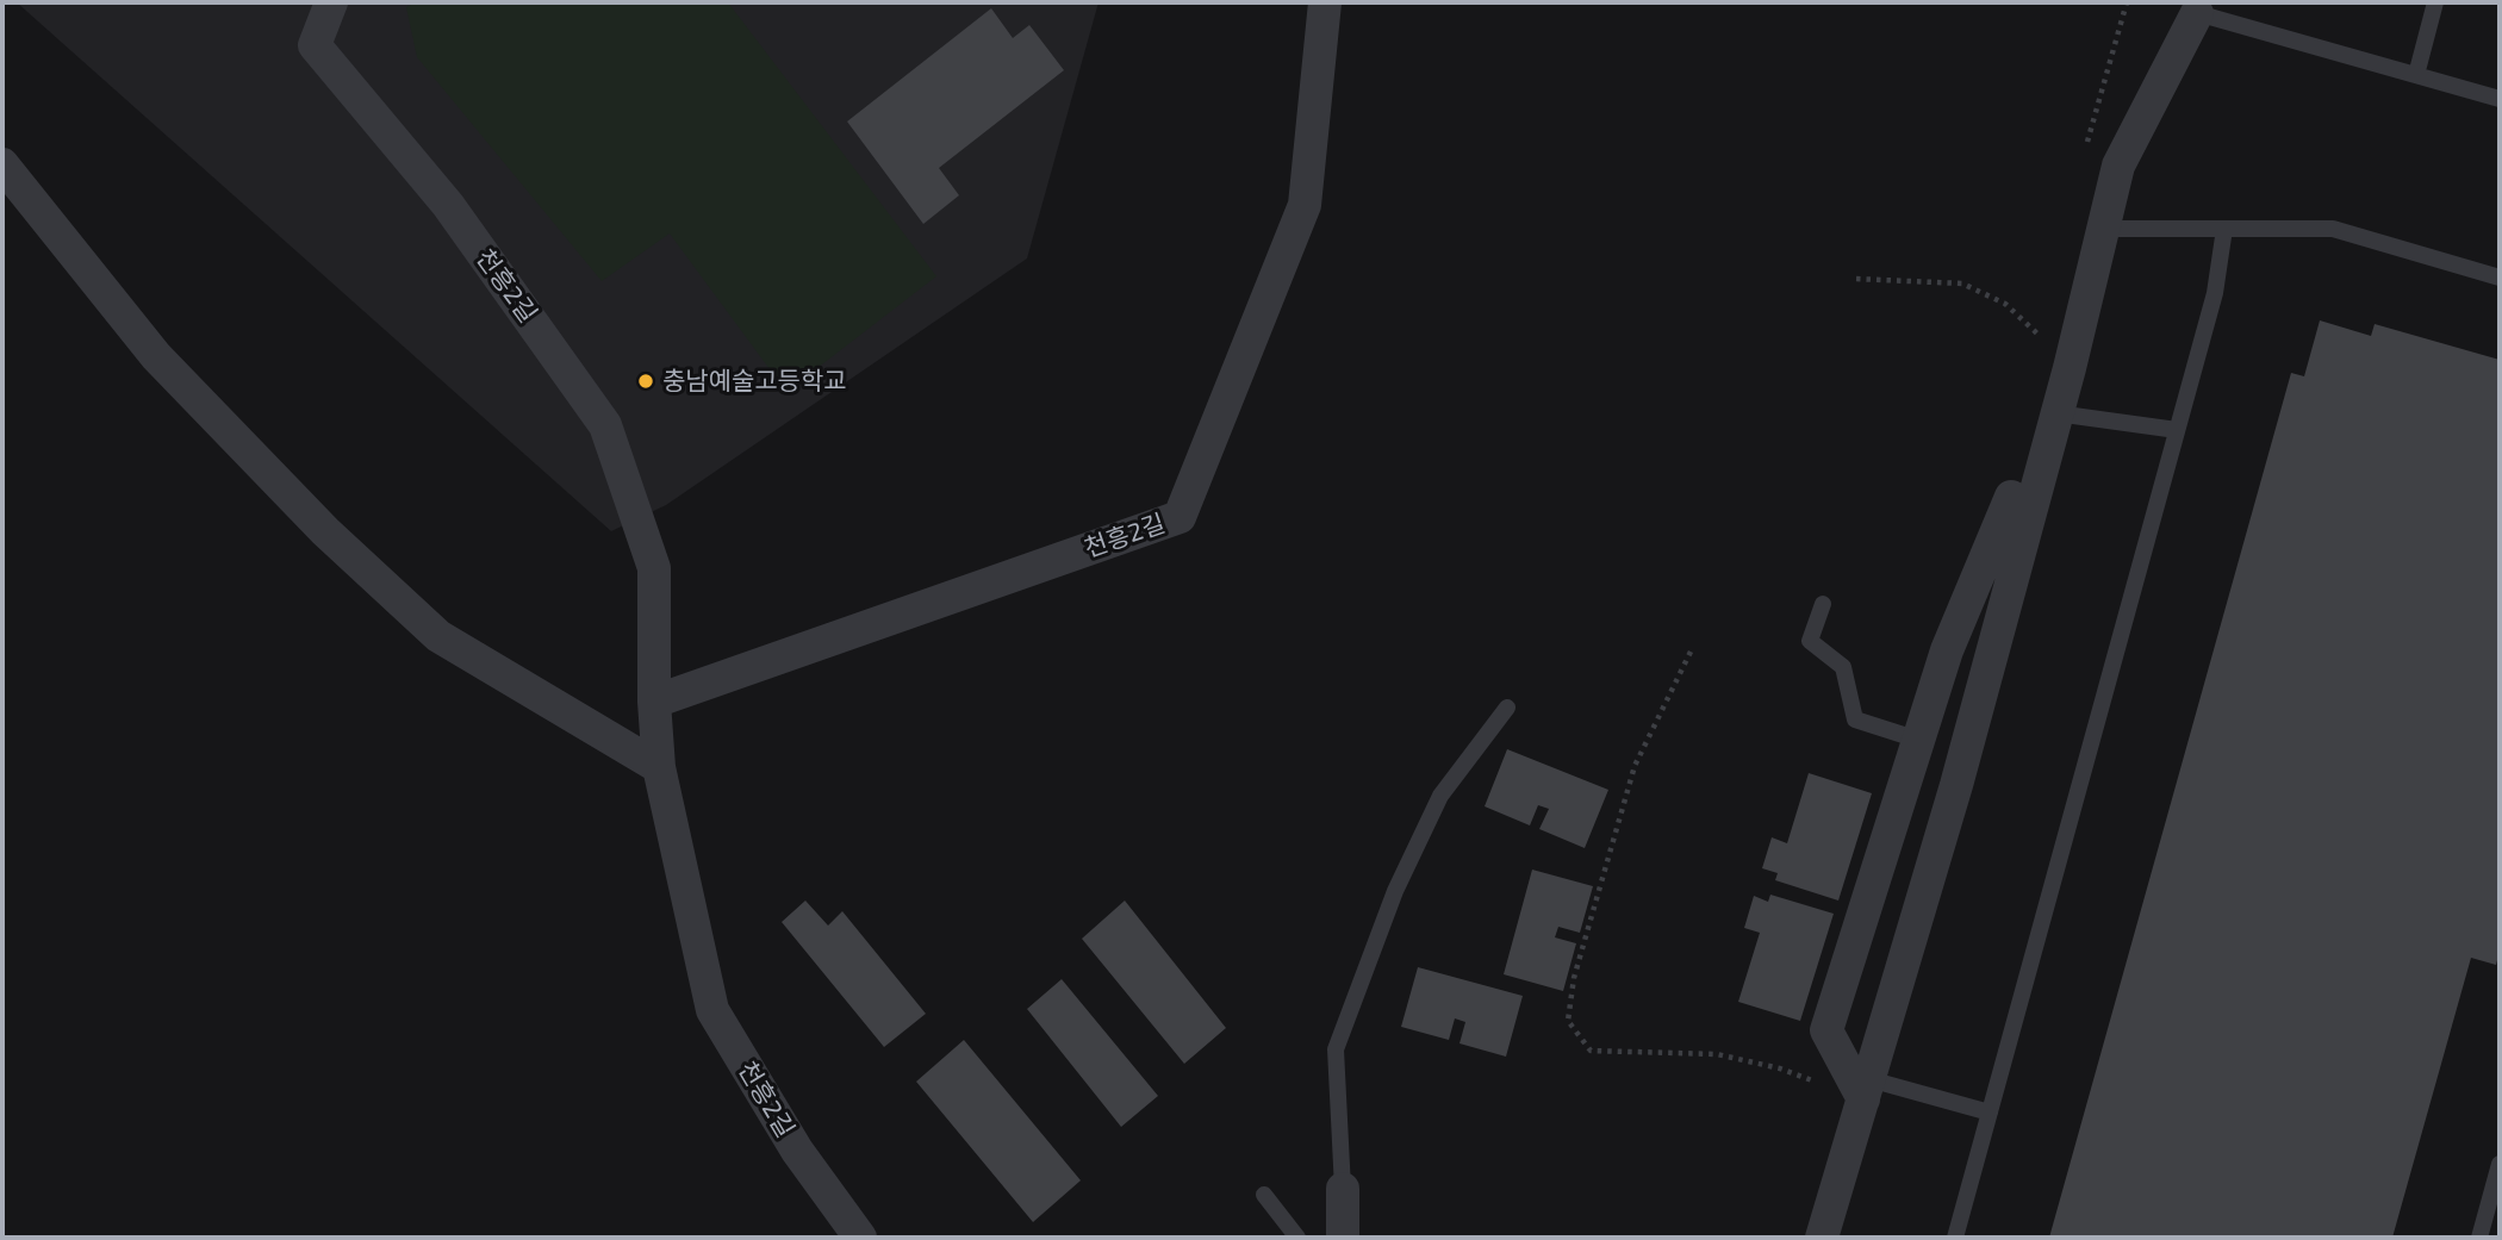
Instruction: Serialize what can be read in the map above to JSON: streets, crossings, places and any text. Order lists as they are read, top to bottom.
{
  "streets": {
    "street": ["천흥2길"]
  },
  "places": ["충남예술고등학교"]
}
